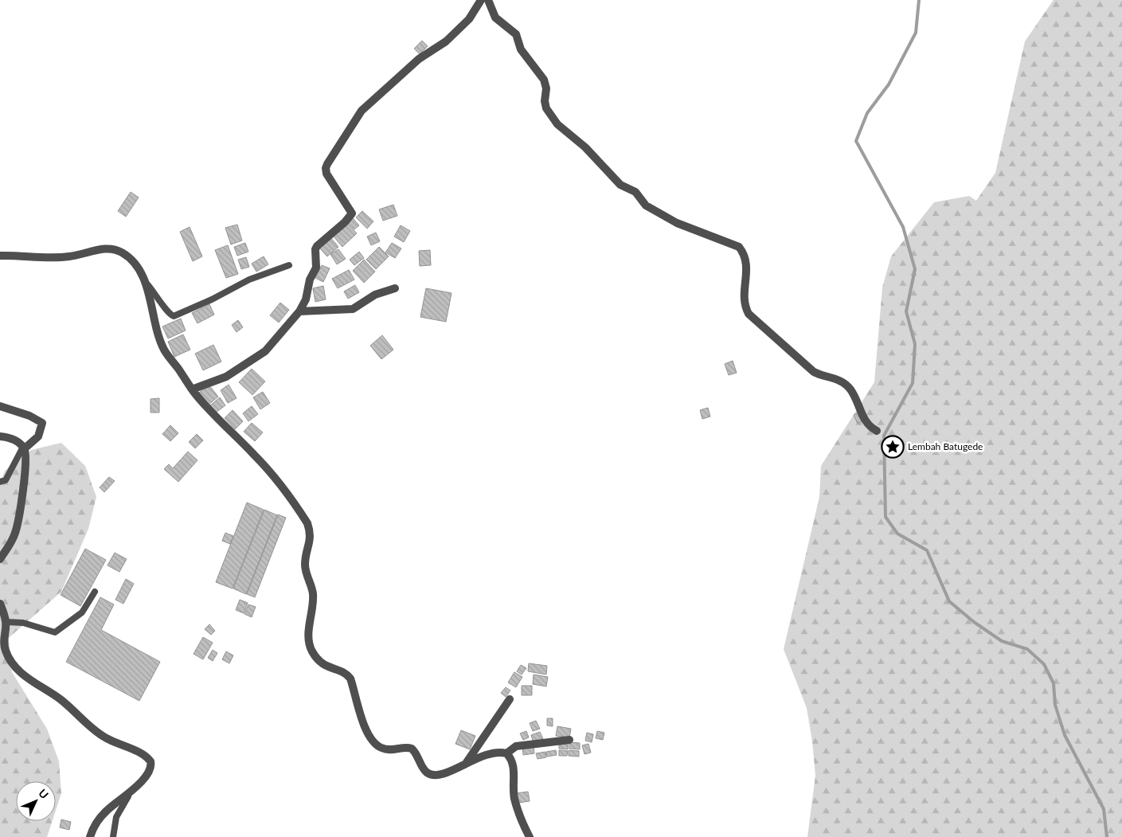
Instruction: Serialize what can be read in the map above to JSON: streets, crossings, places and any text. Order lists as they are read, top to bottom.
{
  "places": {
    "place": ["Lembah Batugede"]
  },
  "north": "top right"
}
